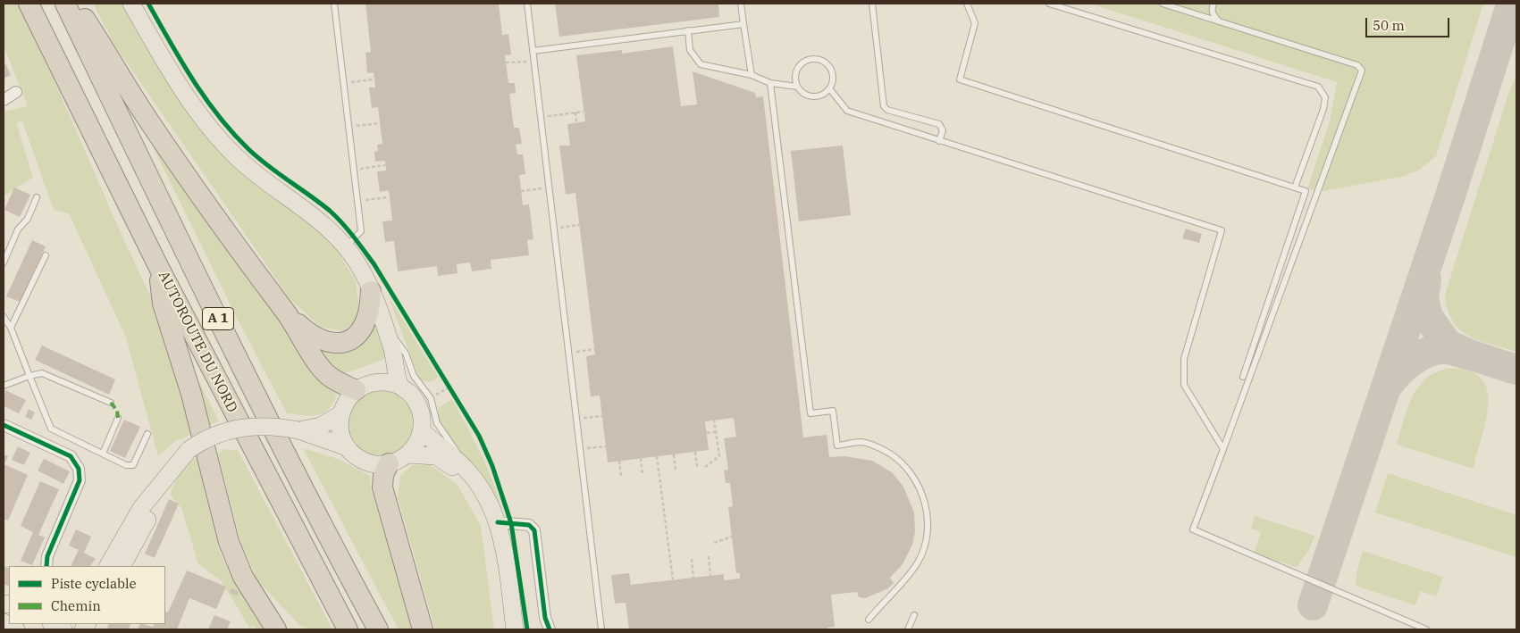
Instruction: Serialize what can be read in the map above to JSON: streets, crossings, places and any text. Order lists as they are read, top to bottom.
{
  "streets": {
    "highway": ["A 1", "AUTOROUTE DU NORD"]
  },
  "legend": ["Piste cyclable", "Chemin"],
  "scale_bar": "50 m"
}
